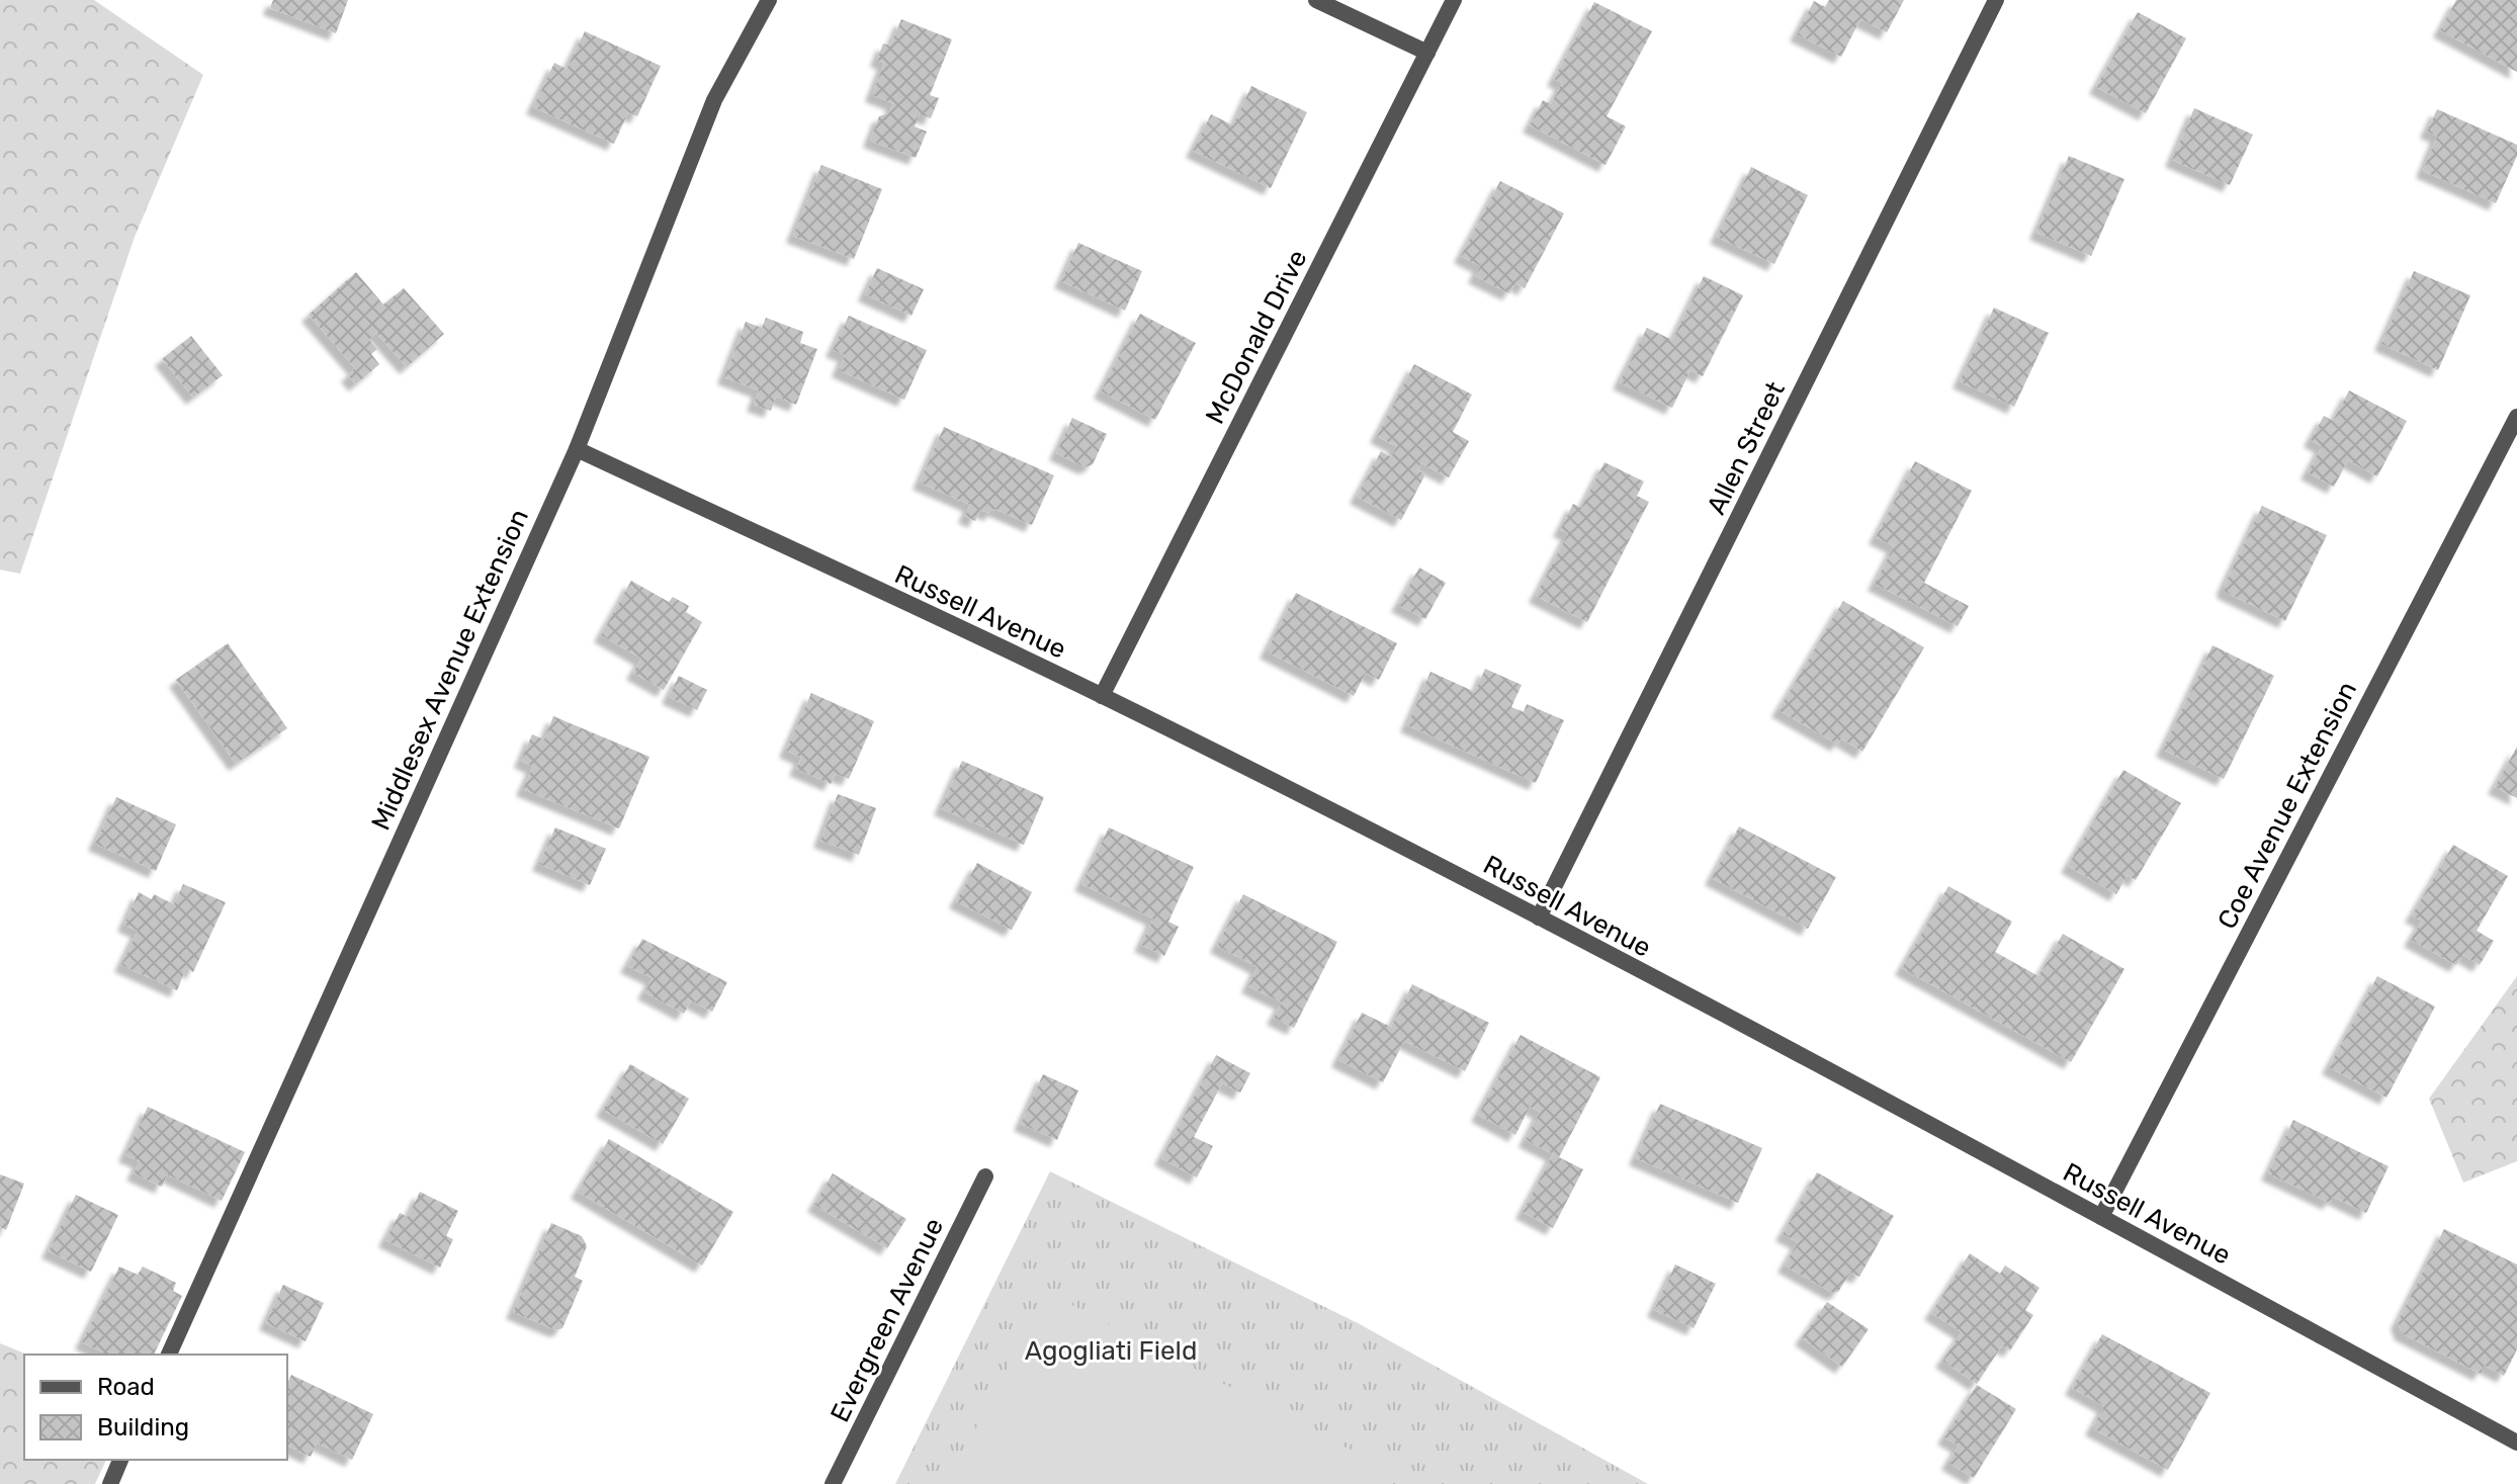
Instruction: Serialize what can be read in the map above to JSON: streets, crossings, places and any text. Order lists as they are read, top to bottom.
{
  "streets": {
    "street": [
      "McDonald Drive",
      "Allen Street",
      "Russell Avenue",
      "Middlesex Avenue Extension",
      "Coe Avenue Extension",
      "Evergreen Avenue"
    ]
  },
  "crossings": [
    ["McDonald Drive", "Russell Avenue"],
    ["Allen Street", "Russell Avenue"],
    ["Russell Avenue", "Middlesex Avenue Extension"],
    ["Russell Avenue", "Coe Avenue Extension"]
  ],
  "parks": ["Agogliati Field"],
  "legend": ["Road", "Building"]
}
